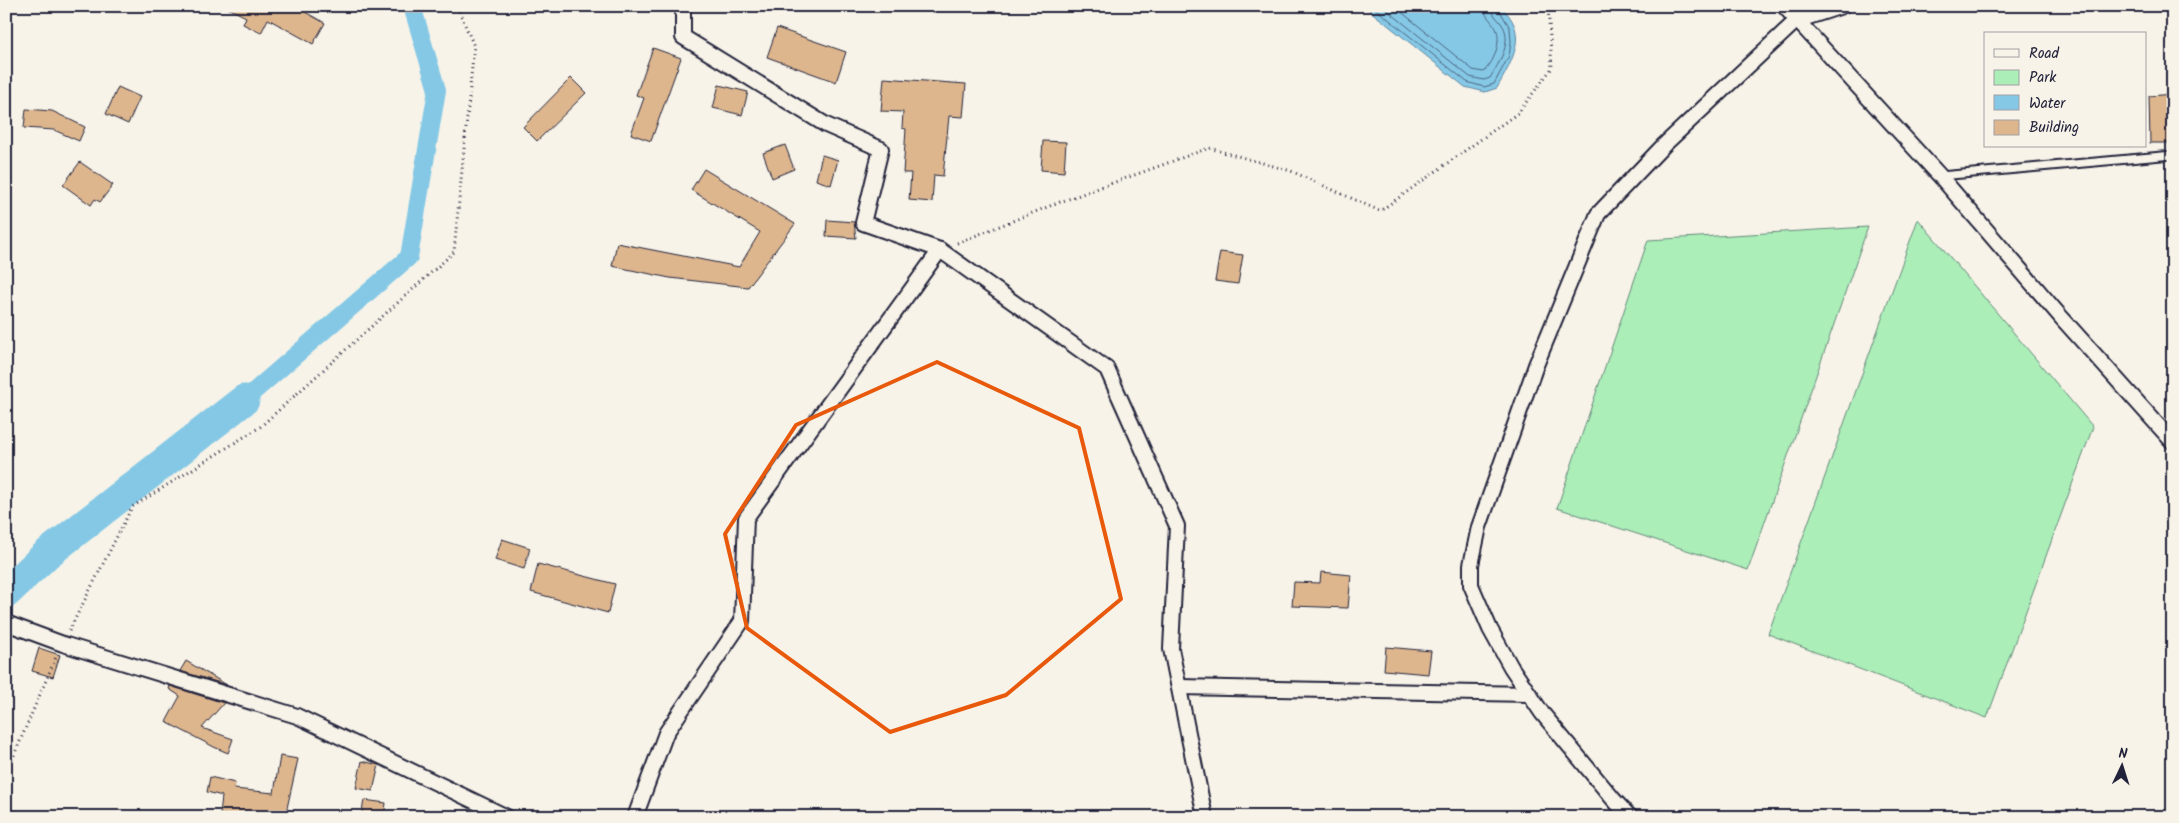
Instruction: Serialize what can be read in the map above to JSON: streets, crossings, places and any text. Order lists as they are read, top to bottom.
{
  "legend": [
    "Road",
    "Park",
    "Water",
    "Building"
  ],
  "north": "top"
}
